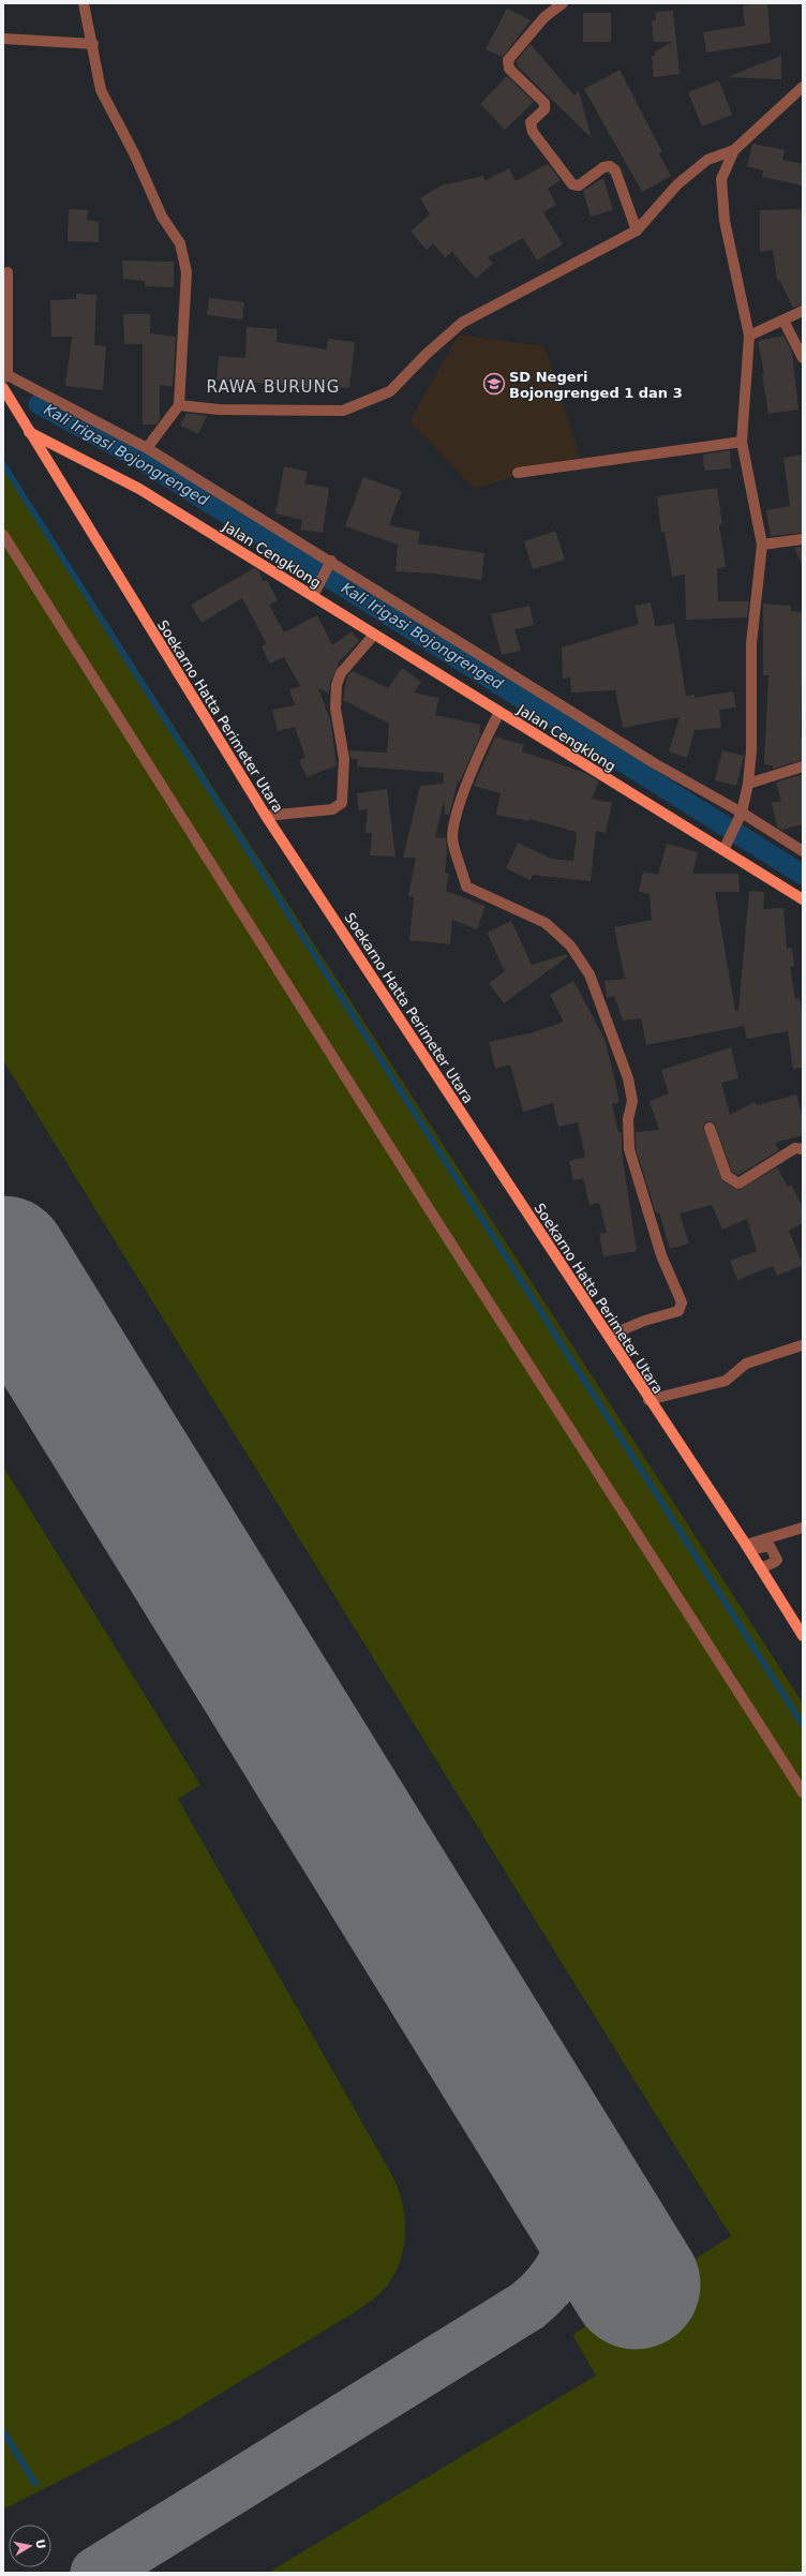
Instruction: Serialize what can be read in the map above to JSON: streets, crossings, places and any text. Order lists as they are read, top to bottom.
{
  "streets": {
    "main road": ["Jalan Cengklong", "Soekarno Hatta Perimeter Utara"]
  },
  "crossings": [
    ["Jalan Cengklong", "Soekarno Hatta Perimeter Utara"]
  ],
  "districts": ["RAWA BURUNG"],
  "water": ["Kali Irigasi Bojongrenged"],
  "places": {
    "school or university": ["SD Negeri Bojongrenged 1 dan 3"]
  },
  "north": "right"
}
